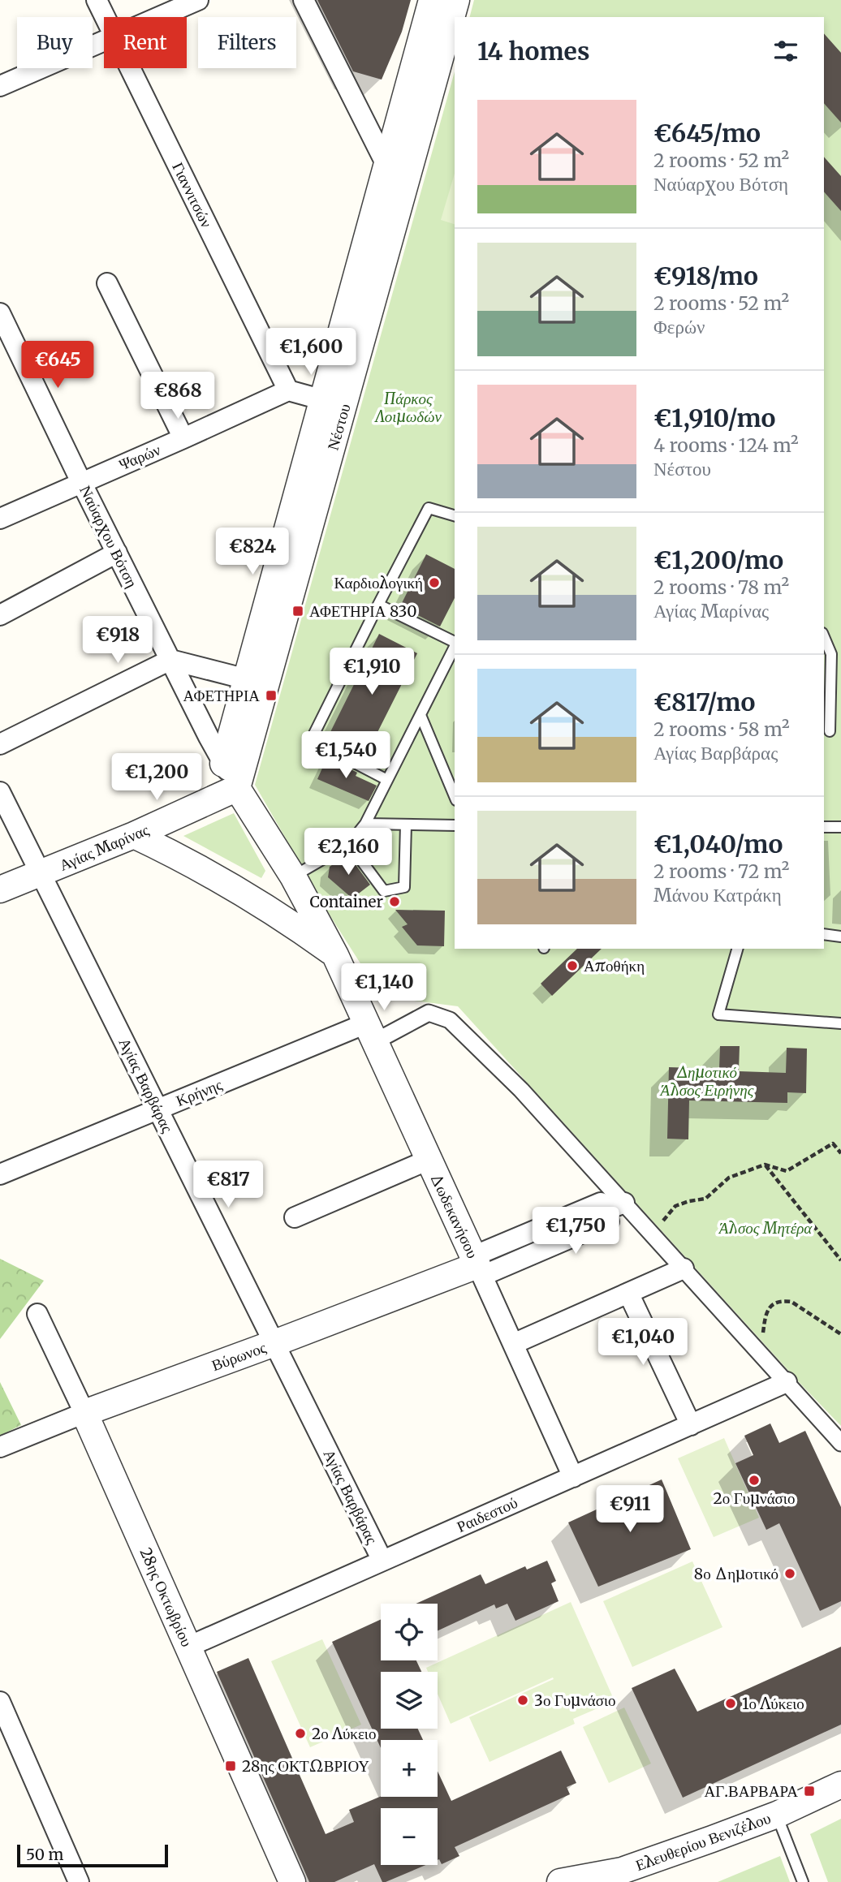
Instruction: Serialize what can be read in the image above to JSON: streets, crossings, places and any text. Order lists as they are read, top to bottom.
{
  "streets": {
    "street": [
      "Γιαννιτσών",
      "Νέστου",
      "Ψαρών",
      "Ναύαρχου Βότση",
      "Αγίας Μαρίνας",
      "Αγίας Βαρβάρας",
      "Κρήνης",
      "Δωδεκανήσου",
      "Βύρωνος",
      "Ραιδεστού",
      "28ης Οκτωβρίου",
      "Ελευθερίου Βενιζέλου"
    ]
  },
  "crossings": [
    ["Γιαννιτσών", "Ψαρών"],
    ["Νέστου", "Ναύαρχου Βότση"],
    ["Νέστου", "Αγίας Μαρίνας"],
    ["Νέστου", "Δωδεκανήσου"],
    ["Ψαρών", "Ναύαρχου Βότση"],
    ["Ναύαρχου Βότση", "Αγίας Μαρίνας"],
    ["Ναύαρχου Βότση", "Δωδεκανήσου"],
    ["Αγίας Μαρίνας", "Αγίας Βαρβάρας"],
    ["Αγίας Μαρίνας", "Δωδεκανήσου"],
    ["Αγίας Βαρβάρας", "Κρήνης"],
    ["Αγίας Βαρβάρας", "Βύρωνος"],
    ["Αγίας Βαρβάρας", "Ραιδεστού"],
    ["Κρήνης", "Δωδεκανήσου"],
    ["Δωδεκανήσου", "Βύρωνος"],
    ["Δωδεκανήσου", "Ραιδεστού"],
    ["Βύρωνος", "28ης Οκτωβρίου"],
    ["Ραιδεστού", "28ης Οκτωβρίου"]
  ],
  "parks": ["Πάρκος Λοιμωδών", "Δημοτικό Άλσος Ειρήνης", "Άλσος Μητέρα"],
  "places": {
    "other": [
      "Καρδιολογική",
      "Container",
      "Αποθήκη",
      "2ο Γυμνάσιο",
      "8ο Δημοτικό",
      "3ο Γυμνάσιο",
      "1ο Λύκειο",
      "2ο Λύκειο"
    ],
    "transit": [
      "ΑΦΕΤΗΡΙΑ 830",
      "ΑΦΕΤΗΡΙΑ",
      "28ης ΟΚΤΩΒΡΙΟΥ",
      "ΑΓ.ΒΑΡΒΑΡΑ"
    ]
  },
  "scale_bar": "50 m",
  "page": {
    "chip": ["Buy", "Rent", "Filters"],
    "heading": "14 homes",
    "list": [
      {
        "name": "€645/mo",
        "note": "2 rooms · 52 m² · Ναύαρχου Βότση"
      },
      {
        "name": "€918/mo",
        "note": "2 rooms · 52 m² · Φερών"
      },
      {
        "name": "€1,910/mo",
        "note": "4 rooms · 124 m² · Νέστου"
      },
      {
        "name": "€1,200/mo",
        "note": "2 rooms · 78 m² · Αγίας Μαρίνας"
      },
      {
        "name": "€817/mo",
        "note": "2 rooms · 58 m² · Αγίας Βαρβάρας"
      },
      {
        "name": "€1,040/mo",
        "note": "2 rooms · 72 m² · Μάνου Κατράκη"
      }
    ],
    "price": [
      "€1,600",
      "€645",
      "€868",
      "€824",
      "€918",
      "€1,910",
      "€1,540",
      "€1,200",
      "€2,160",
      "€1,140",
      "€817",
      "€1,750",
      "€1,040",
      "€911"
    ],
    "map_buttons": ["+", "−"],
    "scale": "50 m"
  }
}
